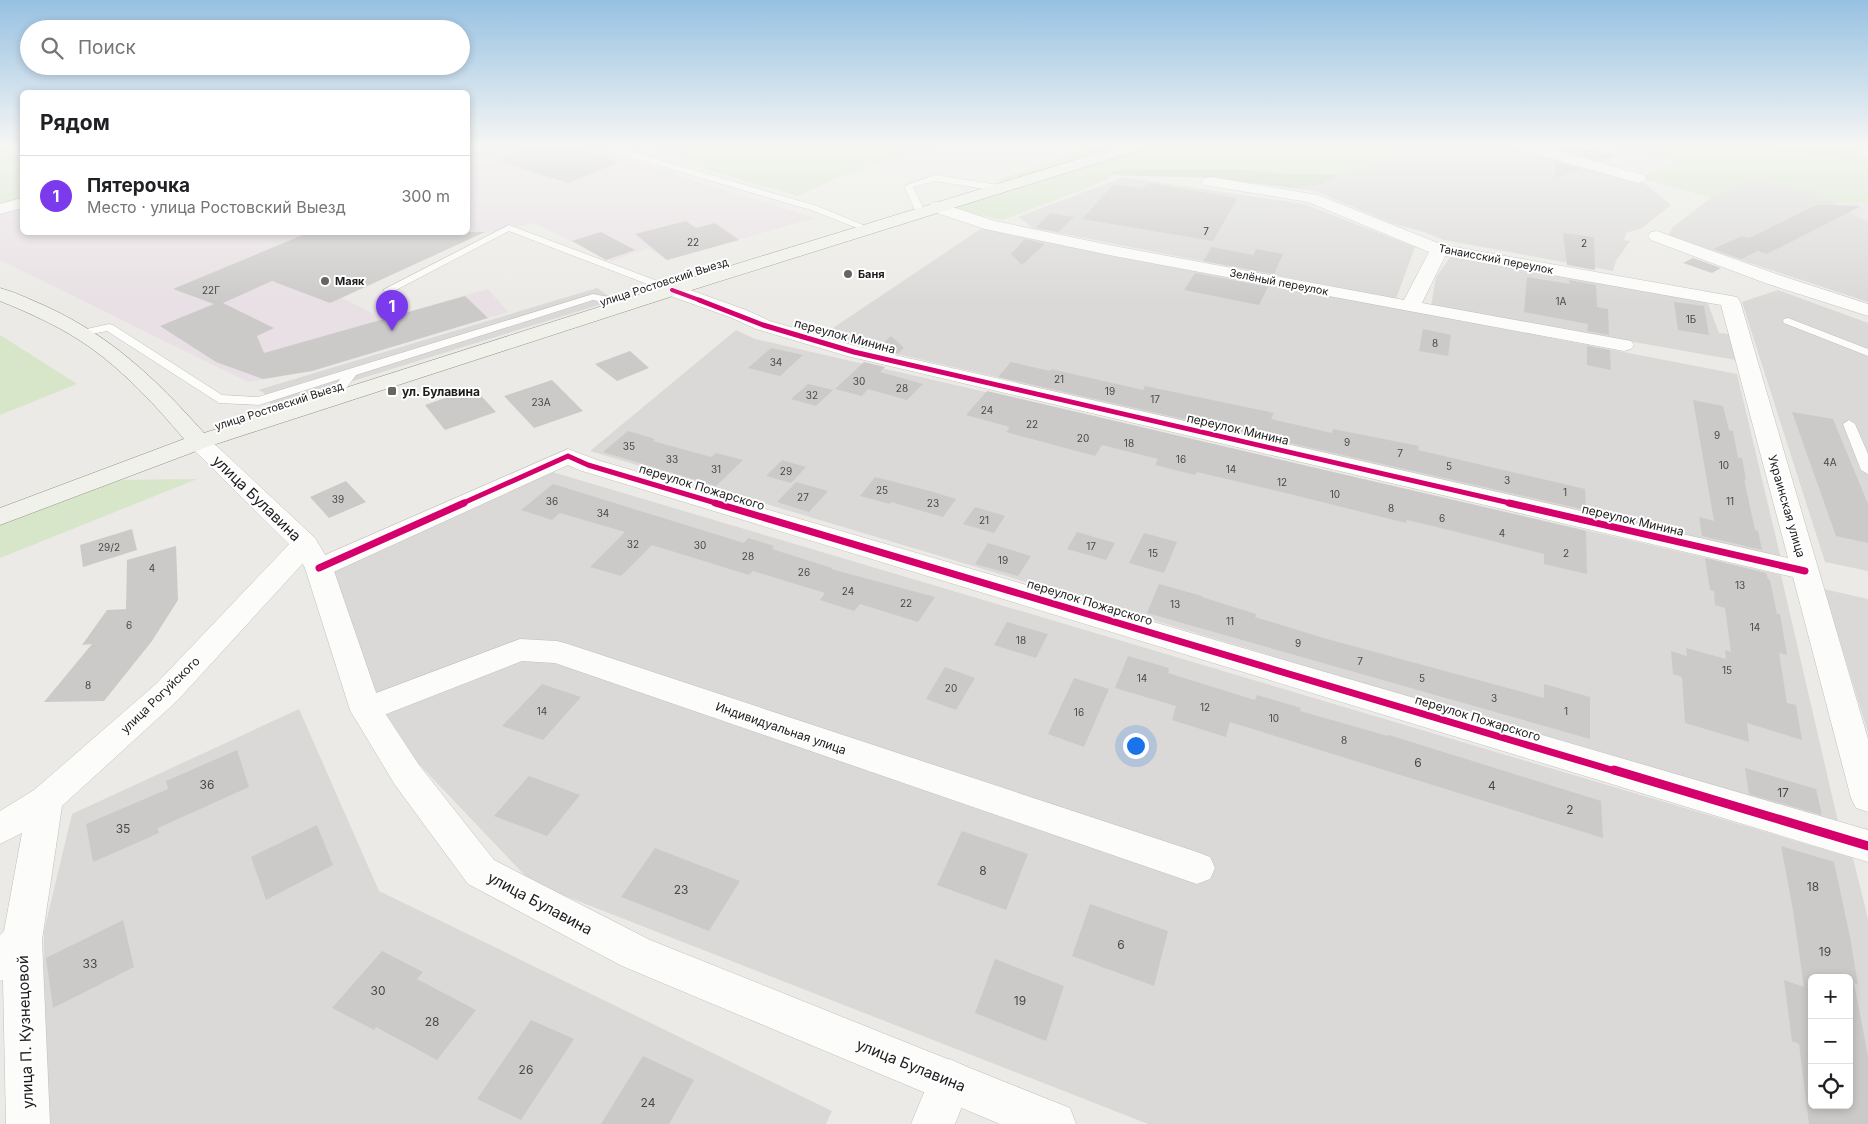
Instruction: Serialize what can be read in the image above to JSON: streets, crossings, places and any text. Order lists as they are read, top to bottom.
{
  "streets": {
    "main road": ["улица Ростовский Выезд"],
    "street": [
      "Танаисский переулок",
      "Зелёный переулок",
      "переулок Минина",
      "переулок Пожарского",
      "улица Булавина",
      "Украинская улица",
      "улица Рогуйского",
      "Индивидуальная улица",
      "улица П. Кузнецовой"
    ]
  },
  "crossings": [
    ["Танаисский переулок", "Украинская улица"],
    ["улица Ростовский Выезд", "Зелёный переулок"],
    ["улица Ростовский Выезд", "переулок Минина"],
    ["улица Ростовский Выезд", "улица Булавина"],
    ["переулок Минина", "Украинская улица"],
    ["переулок Пожарского", "улица Булавина"],
    ["переулок Пожарского", "улица Рогуйского"],
    ["улица Булавина", "улица Рогуйского"],
    ["улица Булавина", "Индивидуальная улица"],
    ["улица Рогуйского", "улица П. Кузнецовой"]
  ],
  "places": {
    "other": ["Баня", "Маяк"],
    "transit": ["ул. Булавина"]
  },
  "house_numbers": [
    "7",
    "22",
    "2",
    "22Г",
    "1А",
    "1Б",
    "8",
    "34",
    "21",
    "30",
    "28",
    "19",
    "32",
    "17",
    "23А",
    "24",
    "22",
    "9",
    "20",
    "9",
    "18",
    "35",
    "7",
    "33",
    "16",
    "4А",
    "10",
    "5",
    "31",
    "14",
    "29",
    "3",
    "12",
    "25",
    "1",
    "10",
    "27",
    "39",
    "36",
    "11",
    "23",
    "8",
    "34",
    "6",
    "21",
    "4",
    "32",
    "30",
    "17",
    "29/2",
    "15",
    "2",
    "28",
    "19",
    "4",
    "26",
    "13",
    "24",
    "22",
    "13",
    "11",
    "6",
    "14",
    "18",
    "9",
    "7",
    "15",
    "14",
    "5",
    "8",
    "20",
    "3",
    "12",
    "14",
    "1",
    "16",
    "10",
    "8",
    "6",
    "36",
    "4",
    "17",
    "2",
    "35",
    "8",
    "18",
    "23",
    "6",
    "19",
    "33",
    "30",
    "19",
    "28",
    "26",
    "24"
  ],
  "page": {
    "search": "Поиск",
    "heading": "Рядом",
    "list": [
      {
        "mark": "1",
        "name": "Пятерочка",
        "note": "Место · улица Ростовский Выезд",
        "value": "300 m"
      }
    ],
    "pins": "1",
    "map_buttons": ["+", "−"]
  }
}
